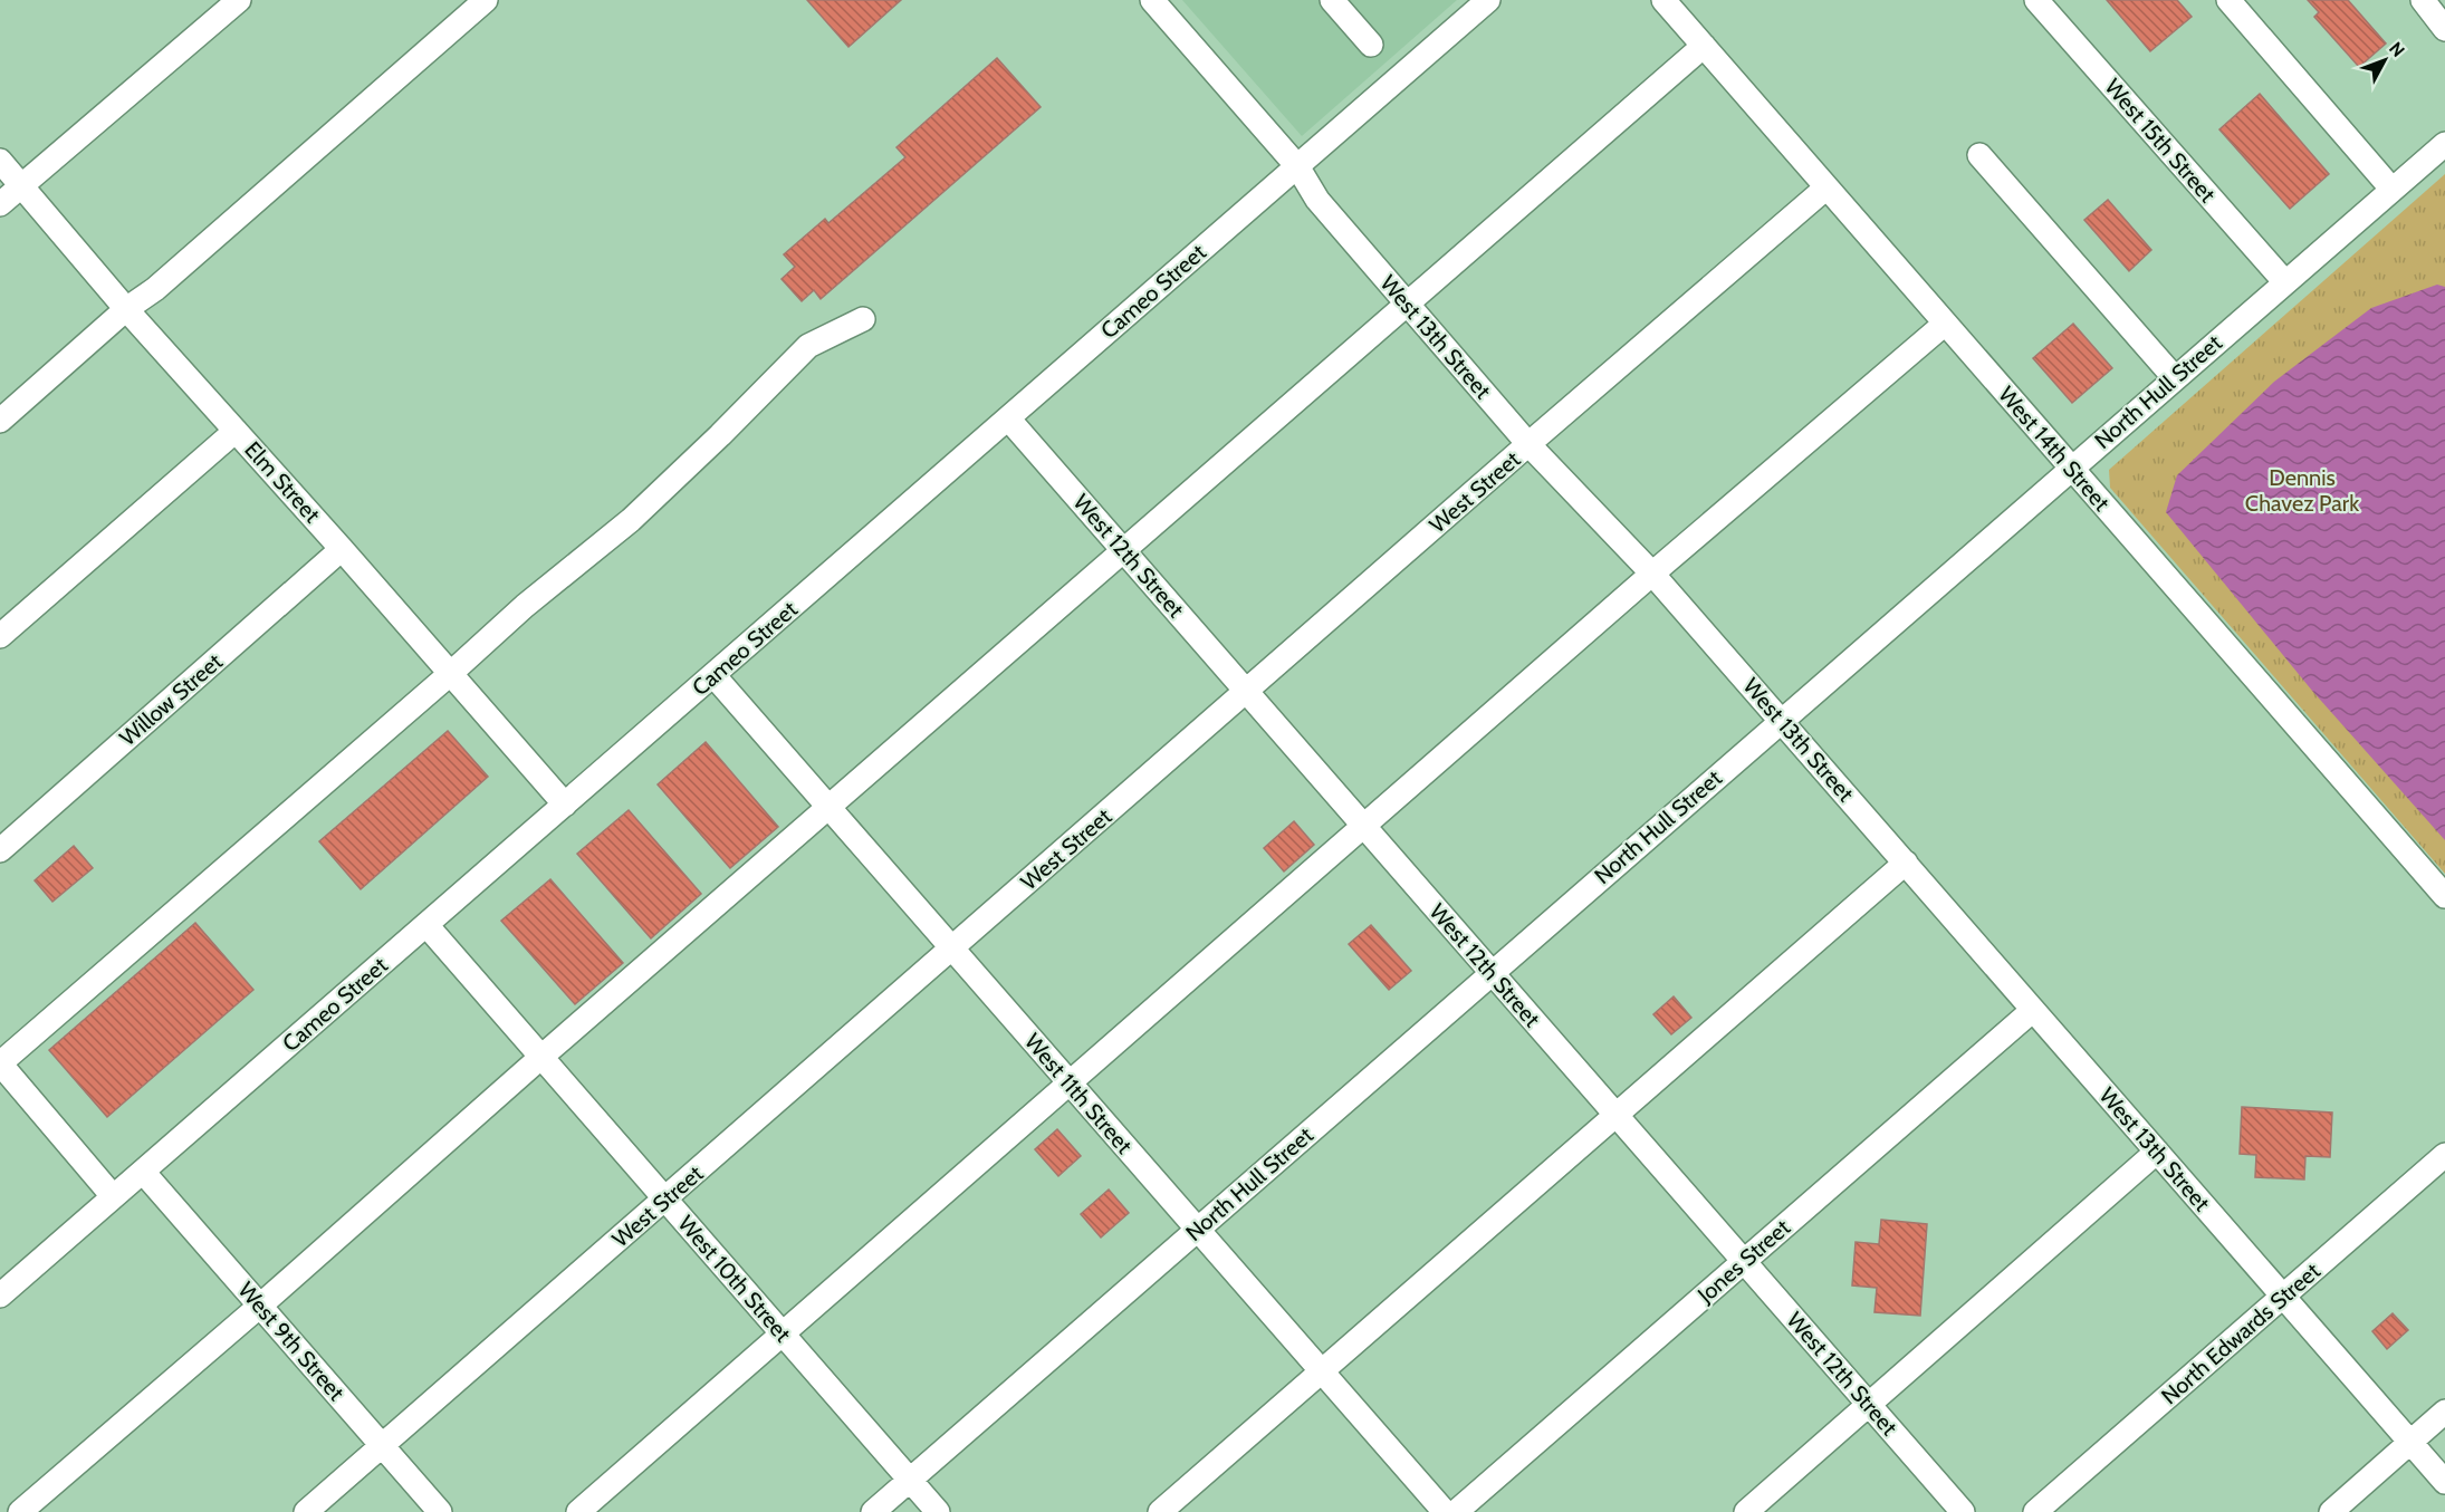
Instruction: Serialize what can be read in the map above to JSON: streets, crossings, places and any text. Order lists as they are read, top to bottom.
{
  "streets": {
    "street": [
      "West 15th Street",
      "Cameo Street",
      "West 13th Street",
      "North Hull Street",
      "West 14th Street",
      "Elm Street",
      "West Street",
      "West 12th Street",
      "Willow Street",
      "West 11th Street",
      "Jones Street",
      "West 10th Street",
      "North Edwards Street",
      "West 9th Street"
    ]
  },
  "crossings": [
    ["West 15th Street", "North Hull Street"],
    ["Cameo Street", "West 13th Street"],
    ["Cameo Street", "Elm Street"],
    ["Cameo Street", "West 12th Street"],
    ["Cameo Street", "West 11th Street"],
    ["Cameo Street", "West 10th Street"],
    ["Cameo Street", "West 9th Street"],
    ["West 13th Street", "North Hull Street"],
    ["West 13th Street", "West Street"],
    ["West 13th Street", "Jones Street"],
    ["West 13th Street", "North Edwards Street"],
    ["North Hull Street", "West 14th Street"],
    ["North Hull Street", "West 12th Street"],
    ["North Hull Street", "West 11th Street"],
    ["North Hull Street", "West 10th Street"],
    ["West 14th Street", "West Street"],
    ["Elm Street", "Willow Street"],
    ["West Street", "West 12th Street"],
    ["West Street", "West 11th Street"],
    ["West Street", "West 10th Street"],
    ["West Street", "West 9th Street"],
    ["West 12th Street", "Jones Street"]
  ],
  "parks": ["Dennis Chavez Park"],
  "north": "top right"
}
